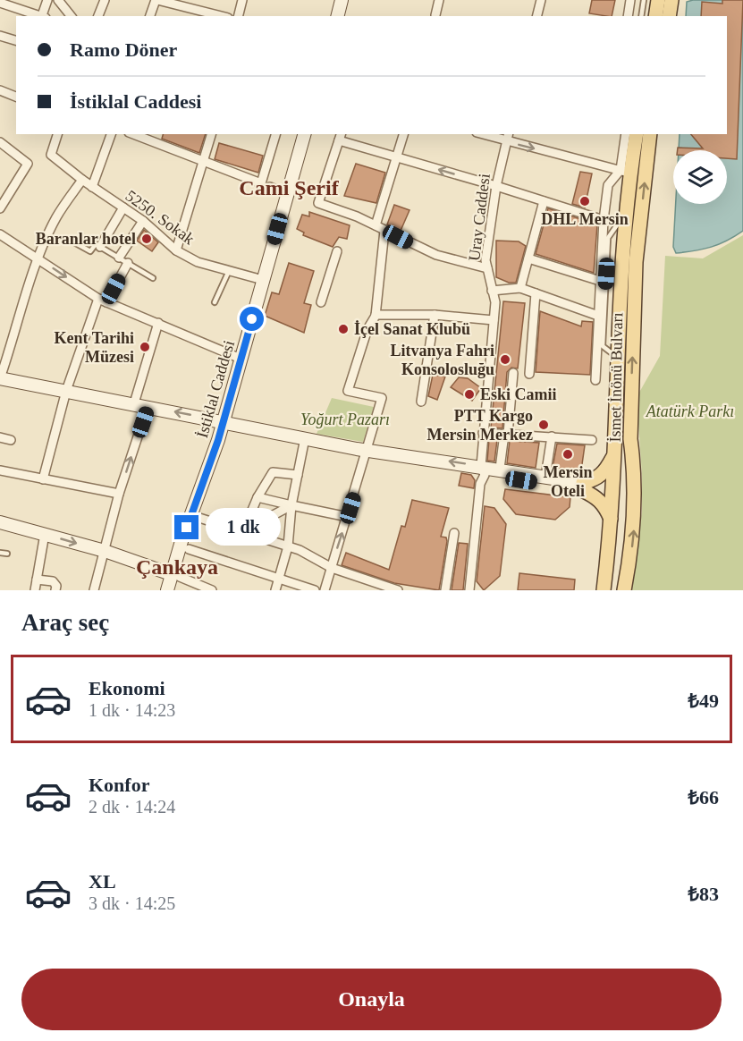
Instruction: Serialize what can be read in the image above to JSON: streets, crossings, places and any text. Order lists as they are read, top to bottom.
{
  "streets": {
    "main road": ["İsmet İnönü Bulvarı"],
    "street": ["5250. Sokak", "Uray Caddesi", "İstiklal Caddesi"]
  },
  "crossings": [
    ["5250. Sokak", "İstiklal Caddesi"]
  ],
  "districts": ["Cami Şerif", "Çankaya"],
  "parks": ["Atatürk Parkı", "Yoğurt Pazarı"],
  "places": [
    "DHL Mersin",
    "Baranlar hotel",
    "İçel Sanat Klubü",
    "Kent Tarihi Müzesi",
    "Litvanya Fahri Konsolosluğu",
    "Eski Camii",
    "PTT Kargo Mersin Merkez",
    "Mersin Oteli"
  ],
  "page": {
    "banner": ["Ramo Döner", "İstiklal Caddesi"],
    "bubble": "1 dk",
    "heading": "Araç seç",
    "list": [
      {
        "name": "Ekonomi",
        "note": "1 dk · 14:23",
        "value": "₺49"
      },
      {
        "name": "Konfor",
        "note": "2 dk · 14:24",
        "value": "₺66"
      },
      {
        "name": "XL",
        "note": "3 dk · 14:25",
        "value": "₺83"
      }
    ],
    "buttons": "Onayla"
  }
}
